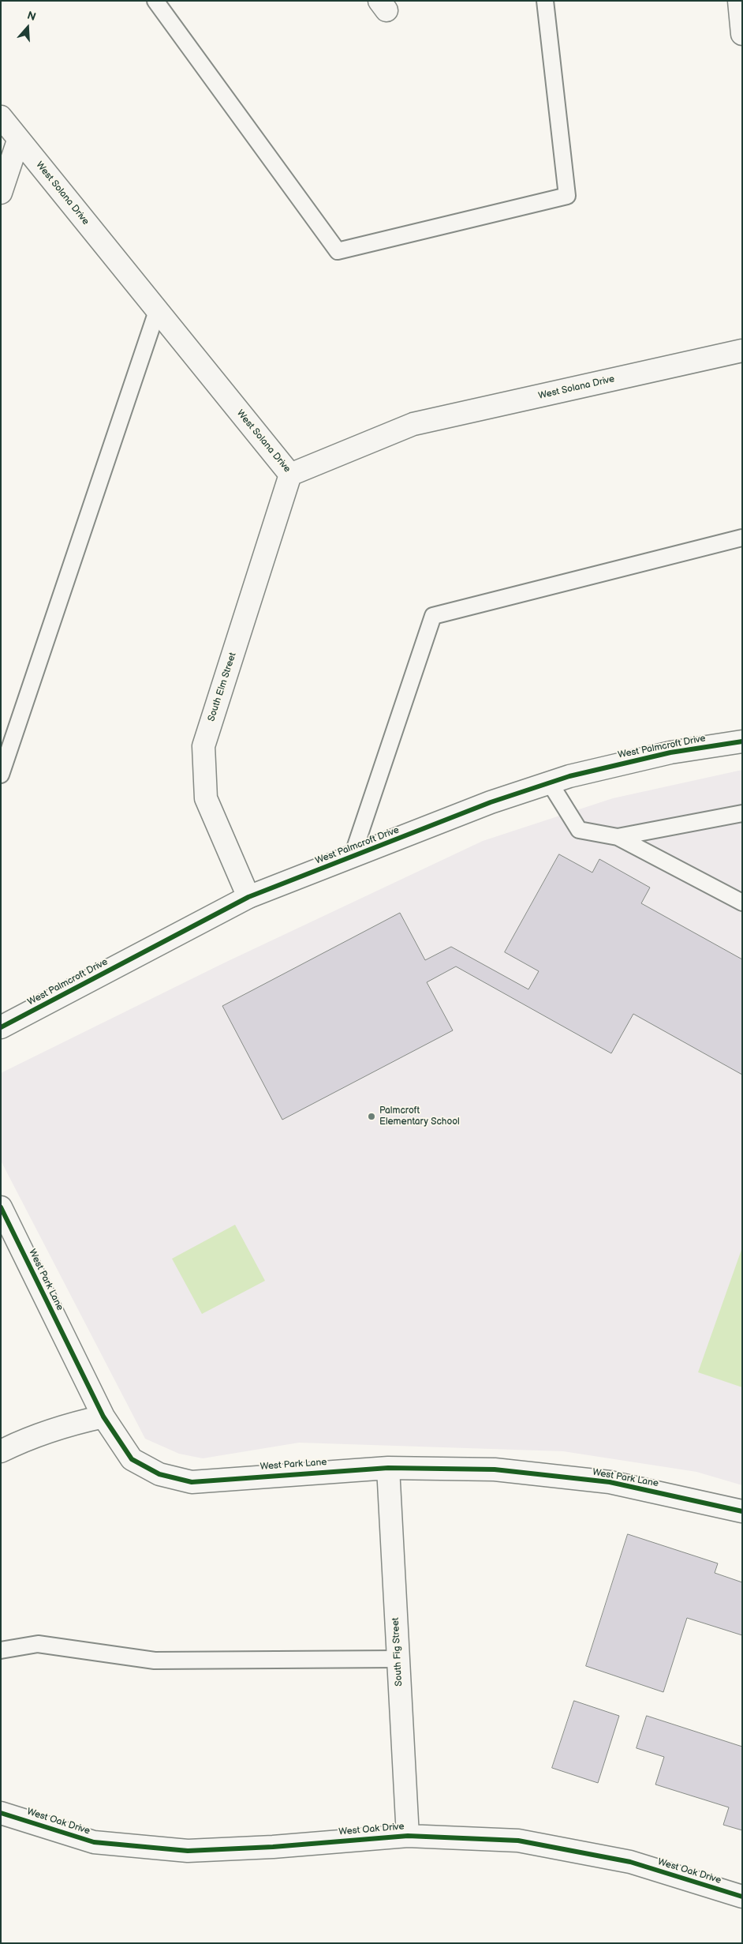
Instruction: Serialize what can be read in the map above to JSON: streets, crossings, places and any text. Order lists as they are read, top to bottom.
{
  "streets": {
    "street": [
      "West Solana Drive",
      "South Elm Street",
      "West Palmcroft Drive",
      "West Park Lane",
      "South Fig Street",
      "West Oak Drive"
    ]
  },
  "crossings": [
    ["West Solana Drive", "South Elm Street"],
    ["South Elm Street", "West Palmcroft Drive"],
    ["West Park Lane", "South Fig Street"],
    ["South Fig Street", "West Oak Drive"]
  ],
  "places": ["Palmcroft Elementary School"],
  "north": "top"
}
